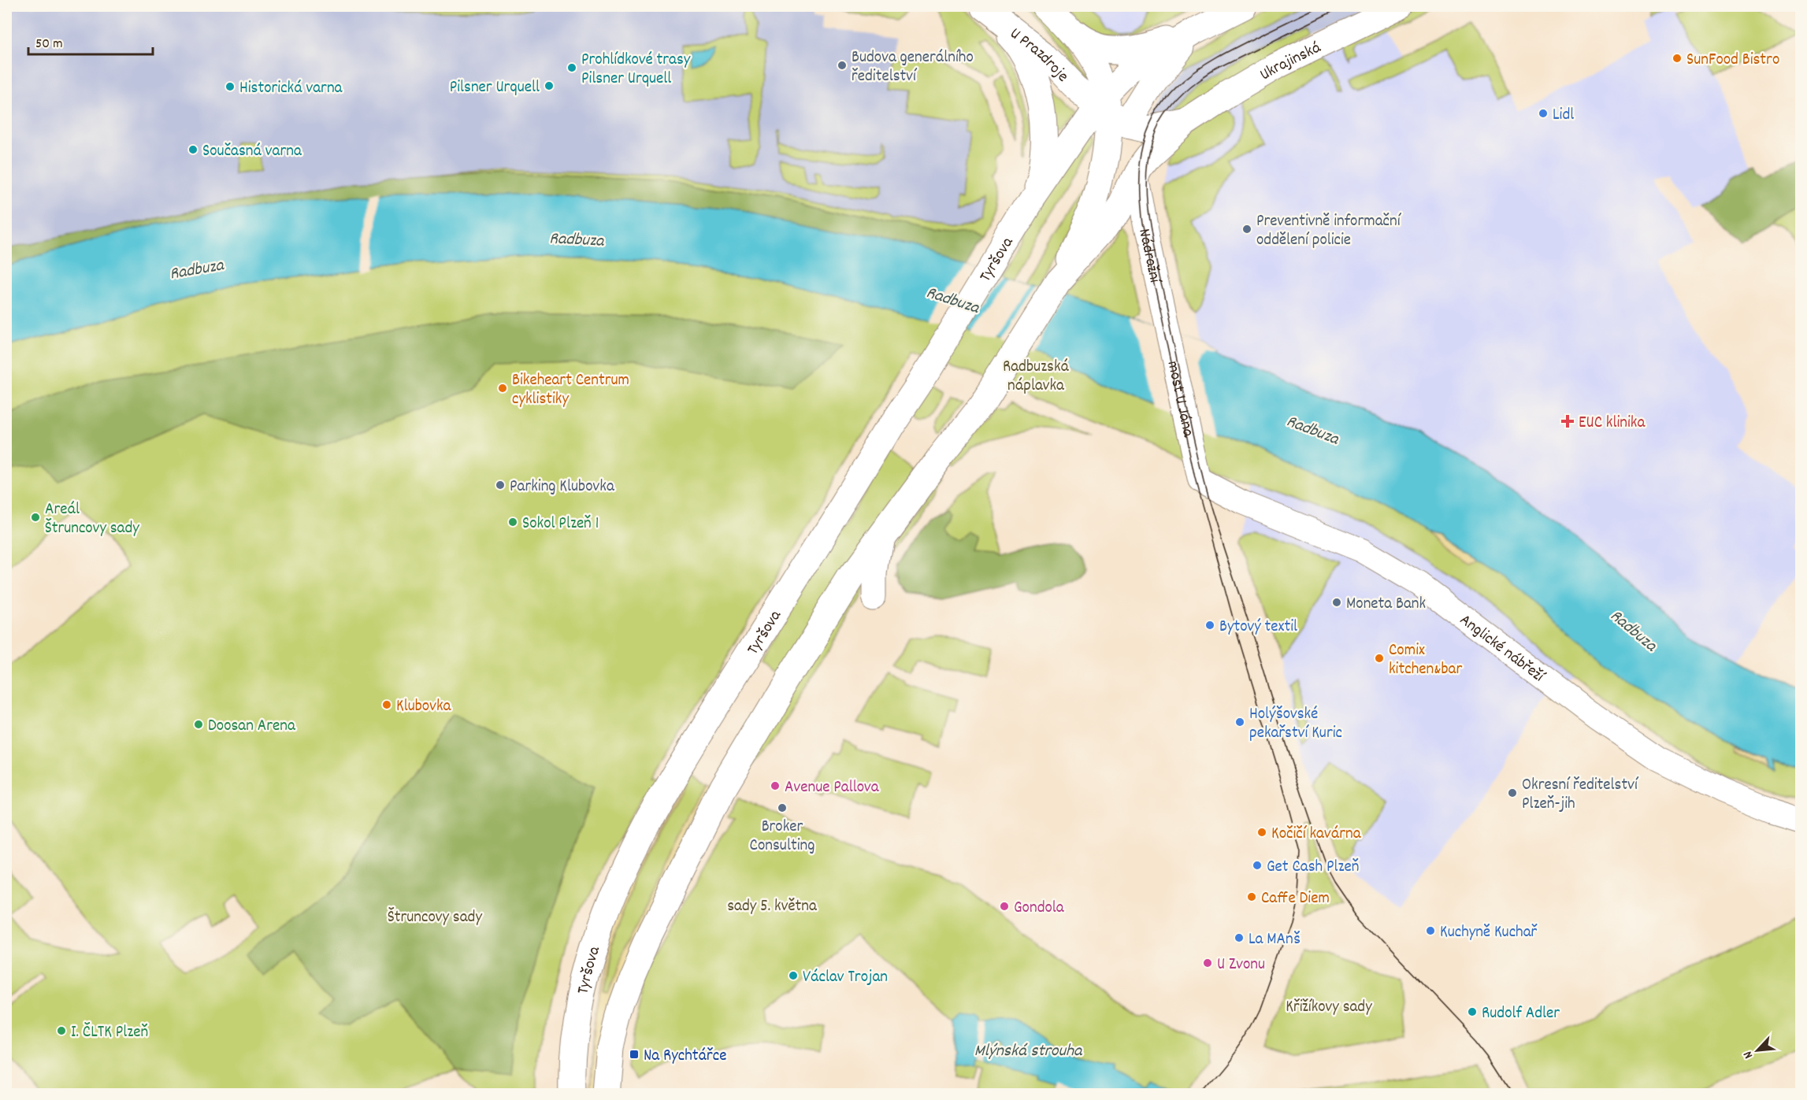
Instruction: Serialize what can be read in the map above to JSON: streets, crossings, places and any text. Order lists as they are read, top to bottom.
{
  "streets": {
    "main road": ["U Prazdroje", "Ukrajinská", "Tyršova"],
    "street": ["Nádražní", "most U Jána", "Anglické nábřeží"]
  },
  "crossings": [
    ["U Prazdroje", "Ukrajinská"],
    ["U Prazdroje", "Tyršova"],
    ["Ukrajinská", "Nádražní"],
    ["Ukrajinská", "Tyršova"],
    ["Nádražní", "most U Jána"],
    ["most U Jána", "Anglické nábřeží"]
  ],
  "water": ["Radbuza", "Mlýnská strouha"],
  "parks": [
    "Radbuzská náplavka",
    "sady 5. května",
    "Štruncovy sady",
    "Křižíkovy sady"
  ],
  "places": {
    "other": [
      "SunFood Bistro",
      "Budova generálního ředitelství",
      "Prohlídkové trasy Pilsner Urquell",
      "Pilsner Urquell",
      "Historická varna",
      "Lidl",
      "Současná varna",
      "Preventivně informační oddělení policie",
      "Bikeheart Centrum cyklistiky",
      "Parking Klubovka",
      "Areál Štruncovy sady",
      "Sokol Plzeň 1",
      "Moneta Bank",
      "Bytový textil",
      "Comix kitchen&bar",
      "Klubovka",
      "Holýšovské pekařství Kuric",
      "Doosan Arena",
      "Avenue Pallova",
      "Okresní ředitelství Plzeň-jih",
      "Broker Consulting",
      "Kočičí kavárna",
      "Get Cash Plzeň",
      "Caffe Diem",
      "Gondola",
      "Kuchyně Kuchař",
      "La MAnš",
      "U Zvonu",
      "Václav Trojan",
      "Rudolf Adler",
      "I. ČLTK Plzeň"
    ],
    "health": ["EUC klinika"],
    "transit": ["Na Rychtářce"]
  },
  "scale_bar": "50 m",
  "north": "bottom left"
}
